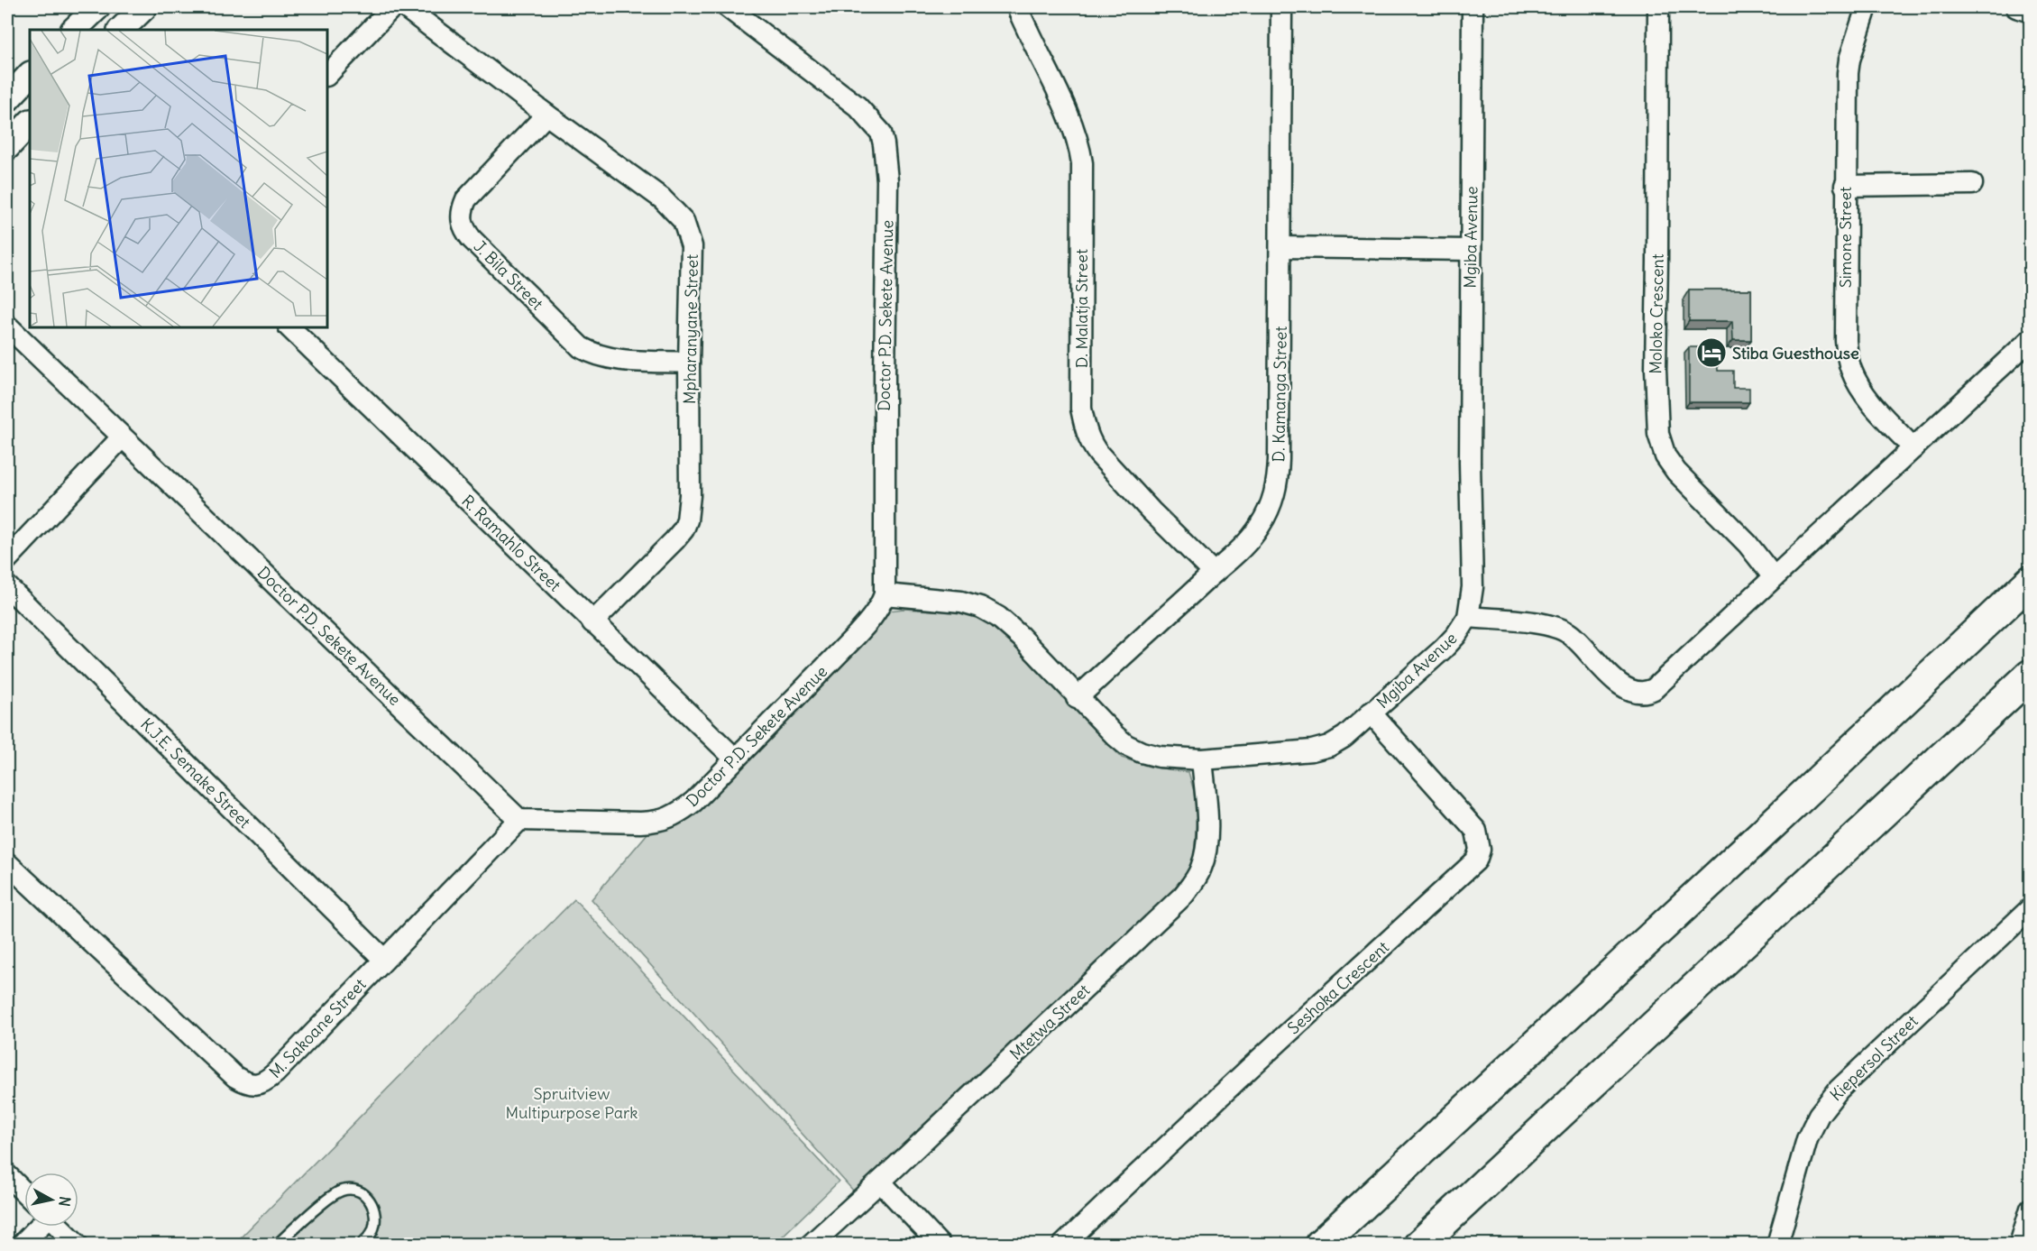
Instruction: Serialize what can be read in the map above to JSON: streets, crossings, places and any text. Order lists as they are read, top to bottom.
{
  "streets": {
    "street": [
      "Mgiba Avenue",
      "Simone Street",
      "J. Bila Street",
      "D. Malatja Street",
      "Moloko Crescent",
      "Doctor P.D. Sekete Avenue",
      "Mpharanyane Street",
      "D. Kamanga Street",
      "R. Ramahlo Street",
      "K.J.E. Semake Street",
      "Seshoka Crescent",
      "Mtetwa Street",
      "M. Sakoane Street",
      "Kiepersol Street"
    ]
  },
  "crossings": [
    ["Mgiba Avenue", "Doctor P.D. Sekete Avenue"],
    ["Mgiba Avenue", "D. Kamanga Street"],
    ["Mgiba Avenue", "Seshoka Crescent"],
    ["Mgiba Avenue", "Mtetwa Street"],
    ["J. Bila Street", "Mpharanyane Street"],
    ["D. Malatja Street", "D. Kamanga Street"],
    ["Doctor P.D. Sekete Avenue", "R. Ramahlo Street"],
    ["Doctor P.D. Sekete Avenue", "M. Sakoane Street"],
    ["Mpharanyane Street", "R. Ramahlo Street"],
    ["K.J.E. Semake Street", "M. Sakoane Street"]
  ],
  "parks": ["Spruitview Multipurpose Park"],
  "places": {
    "hotel": ["Stiba Guesthouse"]
  },
  "north": "right"
}
